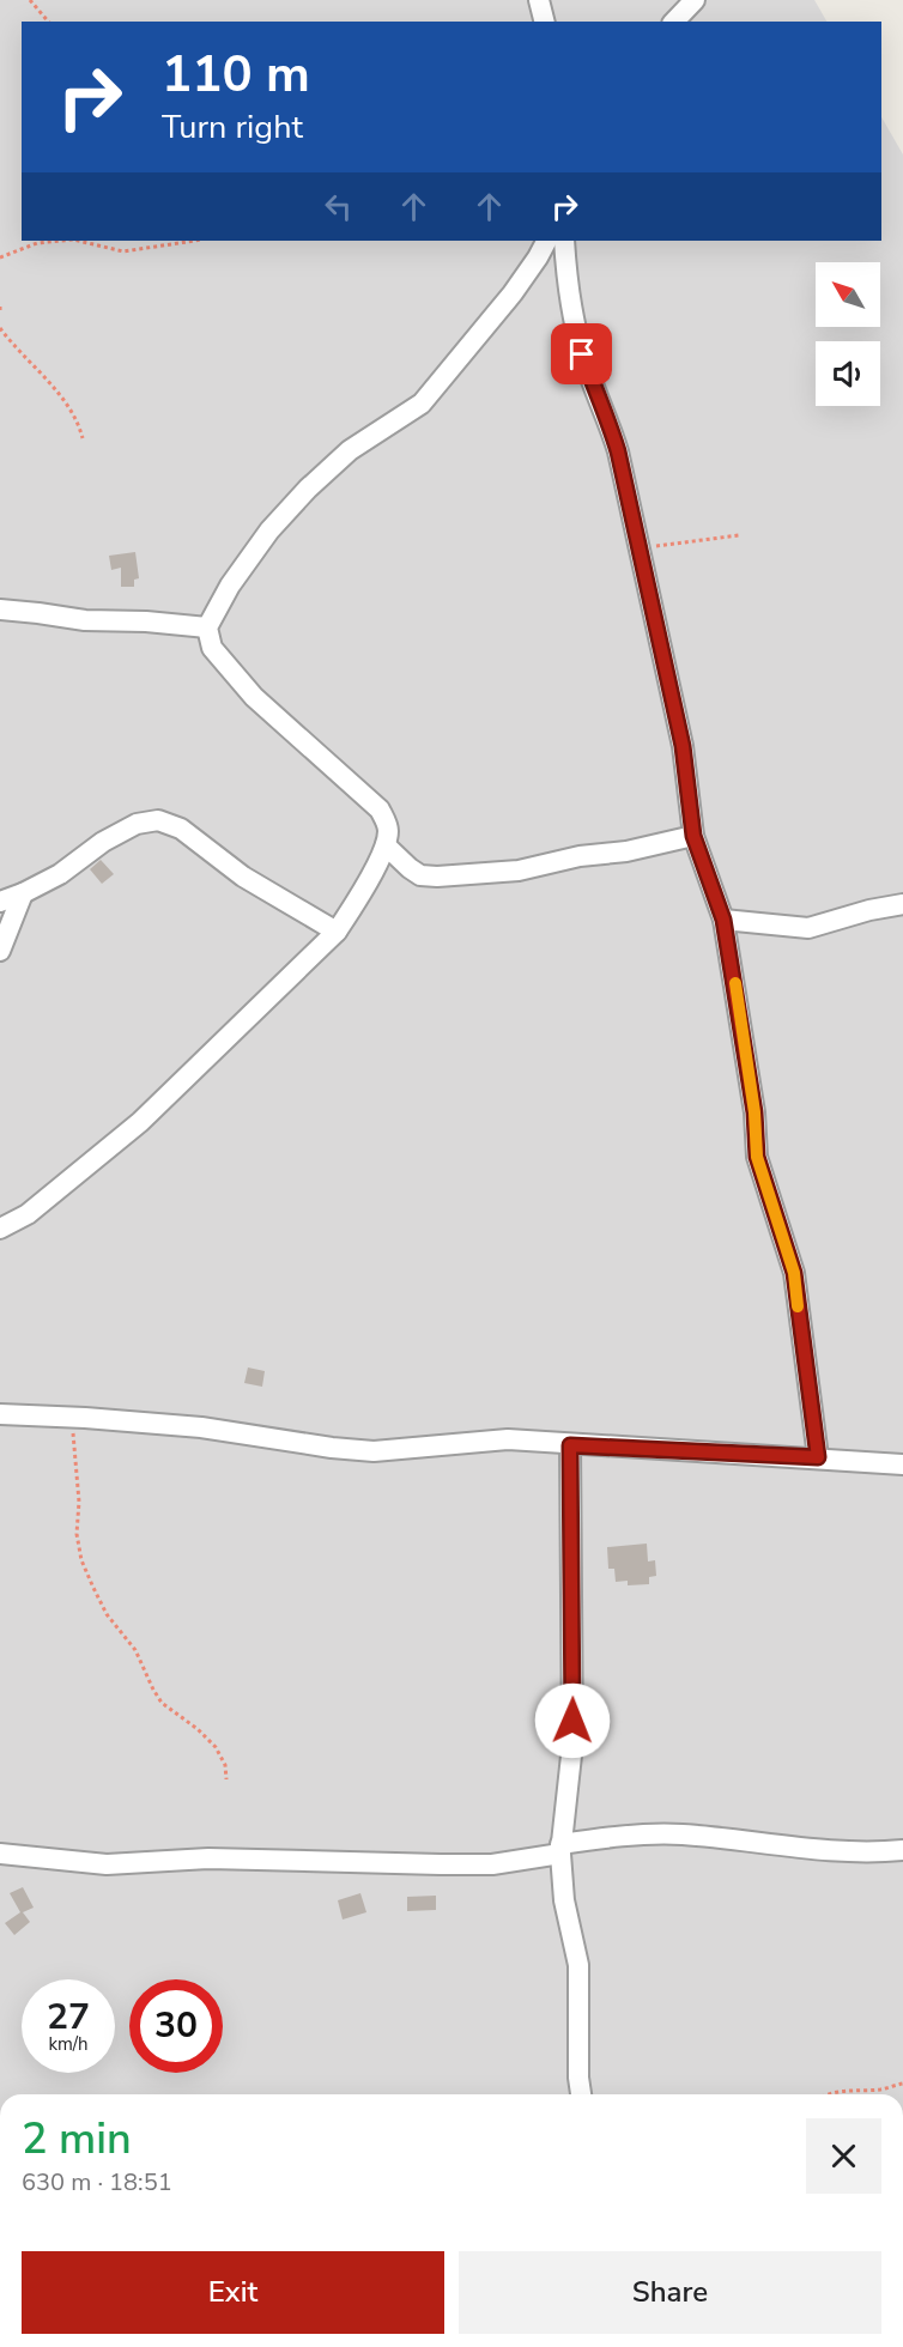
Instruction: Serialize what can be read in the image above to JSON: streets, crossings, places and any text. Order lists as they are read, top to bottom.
{
  "north": "top left",
  "page": {
    "turn": ["110 m", "Turn right"],
    "speed": "27 km/h",
    "limit": "30",
    "heading": ["2 min", "630 m · 18:51"],
    "buttons": ["Exit", "Share"]
  }
}
